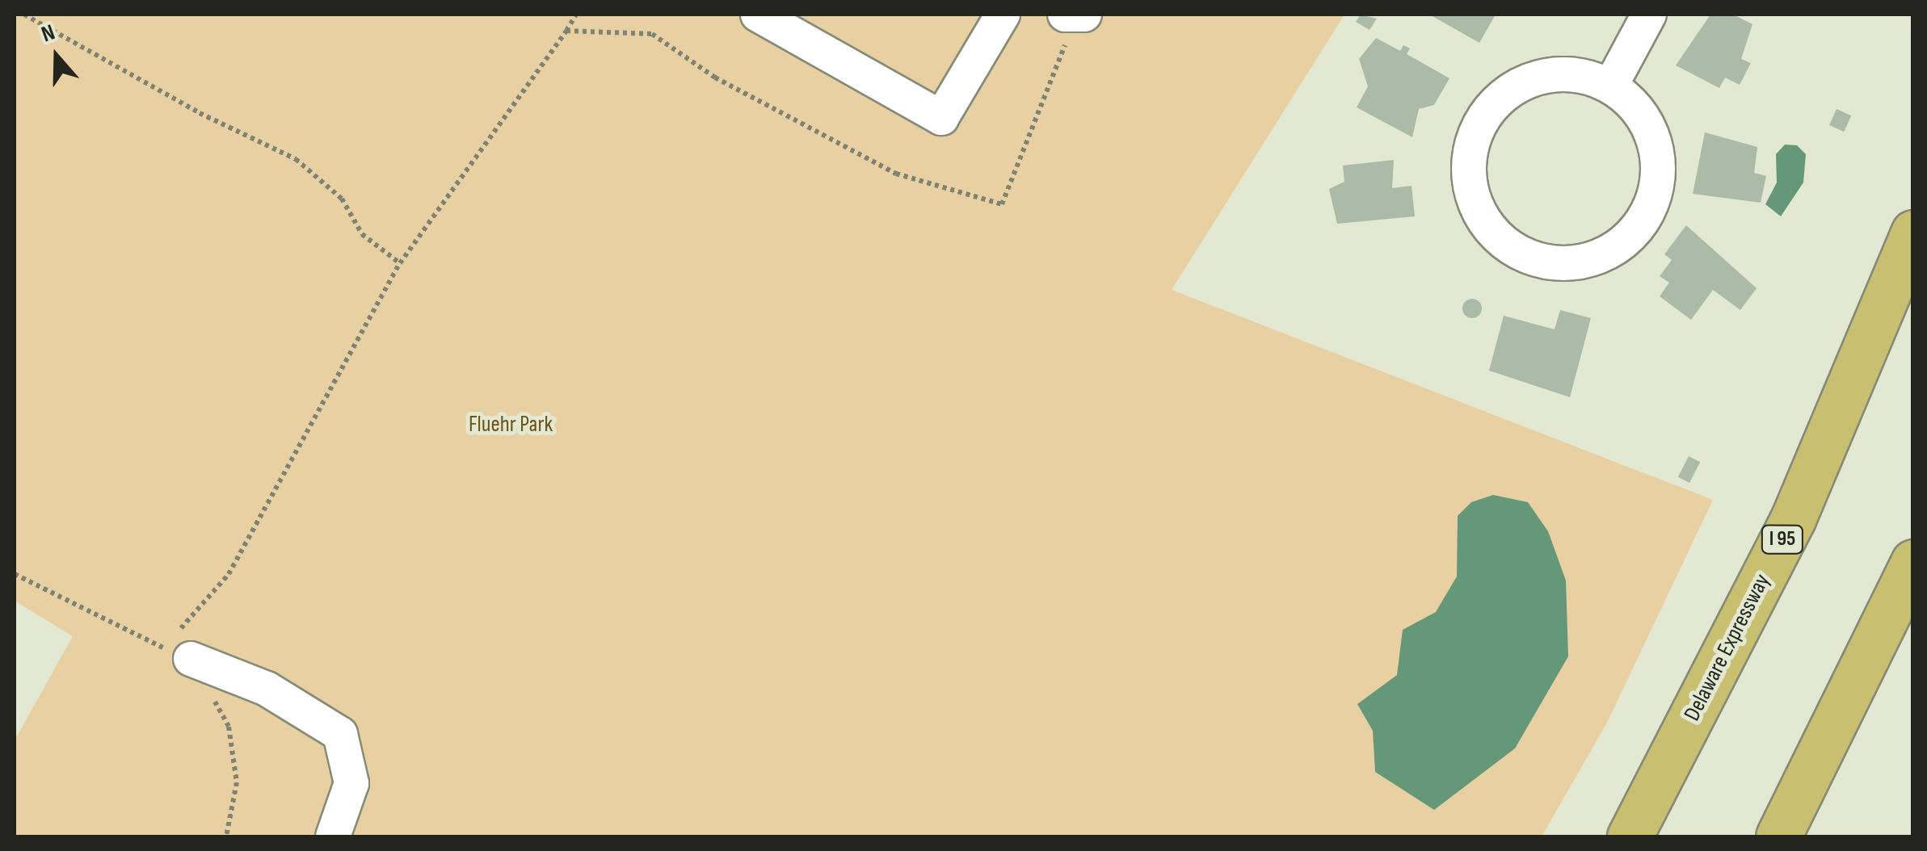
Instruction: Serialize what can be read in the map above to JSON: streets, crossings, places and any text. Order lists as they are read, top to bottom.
{
  "streets": {
    "highway": ["I 95", "Delaware Expressway"]
  },
  "parks": ["Fluehr Park"],
  "north": "top"
}
